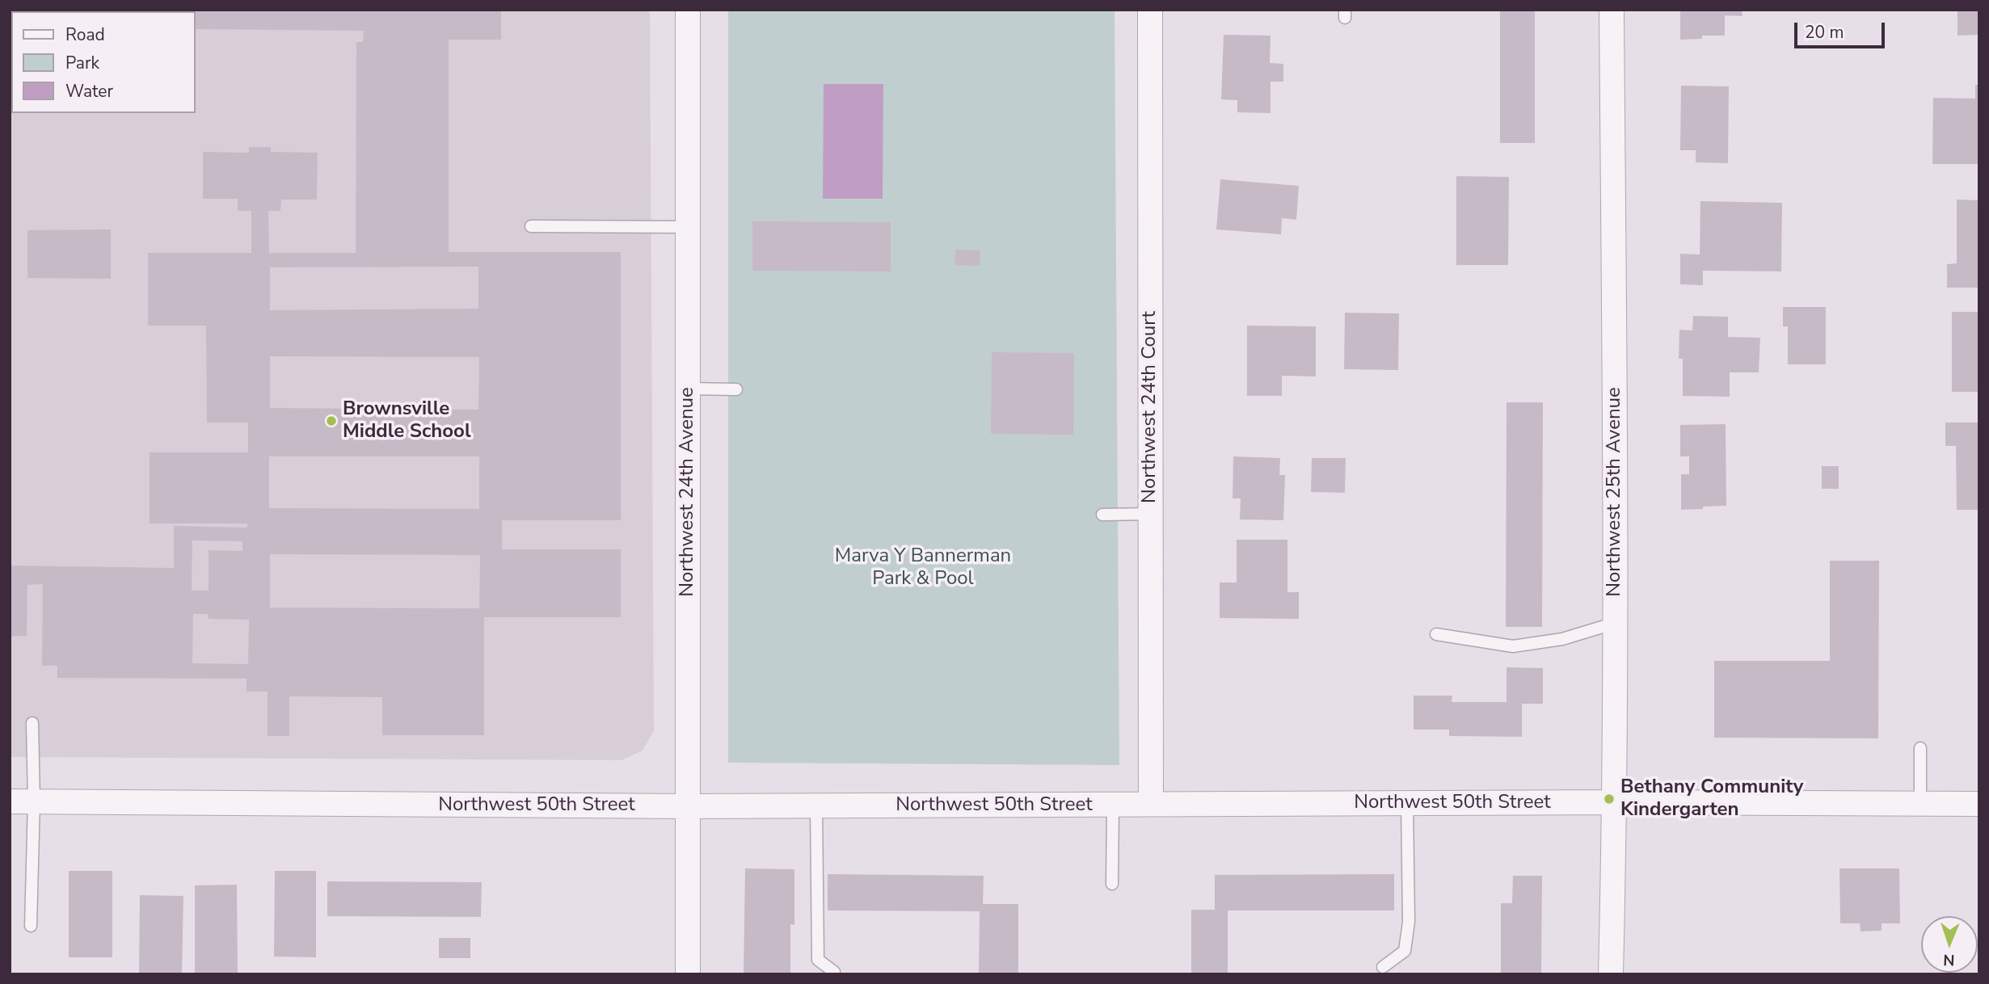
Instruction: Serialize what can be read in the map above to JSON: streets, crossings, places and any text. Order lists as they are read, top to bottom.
{
  "streets": {
    "street": [
      "Northwest 24th Court",
      "Northwest 24th Avenue",
      "Northwest 25th Avenue",
      "Northwest 50th Street"
    ]
  },
  "crossings": [
    ["Northwest 24th Court", "Northwest 50th Street"],
    ["Northwest 24th Avenue", "Northwest 50th Street"],
    ["Northwest 25th Avenue", "Northwest 50th Street"]
  ],
  "parks": ["Marva Y Bannerman Park & Pool"],
  "places": ["Brownsville Middle School", "Bethany Community Kindergarten"],
  "legend": ["Road", "Park", "Water"],
  "scale_bar": "20 m",
  "north": "bottom"
}
